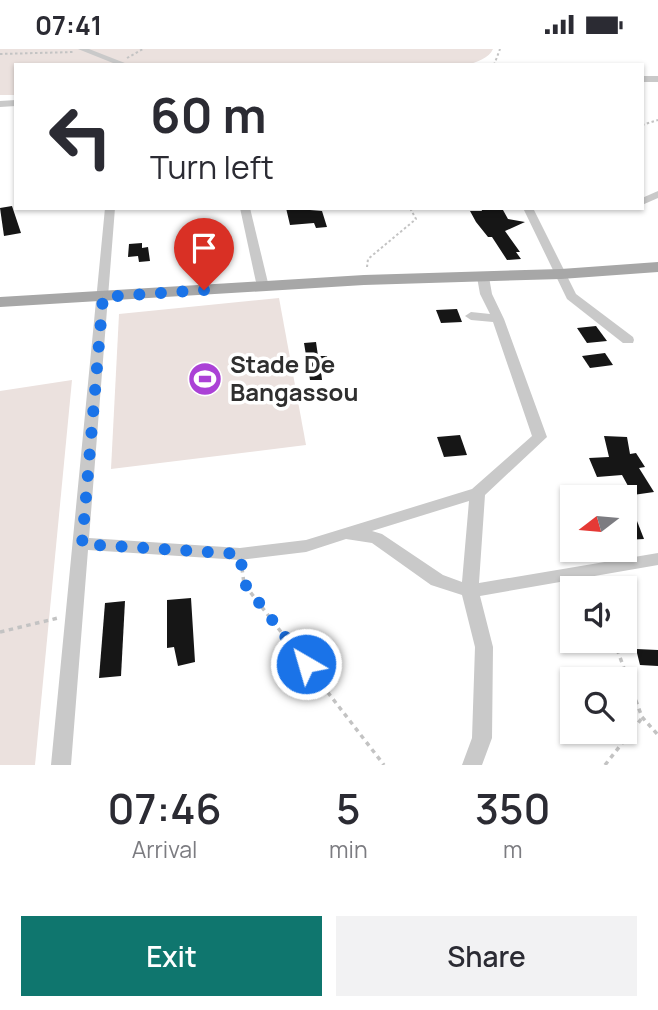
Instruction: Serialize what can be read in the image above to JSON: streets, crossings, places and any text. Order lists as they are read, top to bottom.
{
  "places": {
    "sports": ["Stade De Bangassou"]
  },
  "north": "left",
  "page": {
    "status": "07:41",
    "turn": ["60 m", "Turn left"],
    "eta": [
      "07:46",
      "Arrival",
      "5",
      "min",
      "350",
      "m"
    ],
    "buttons": ["Exit", "Share"]
  }
}
